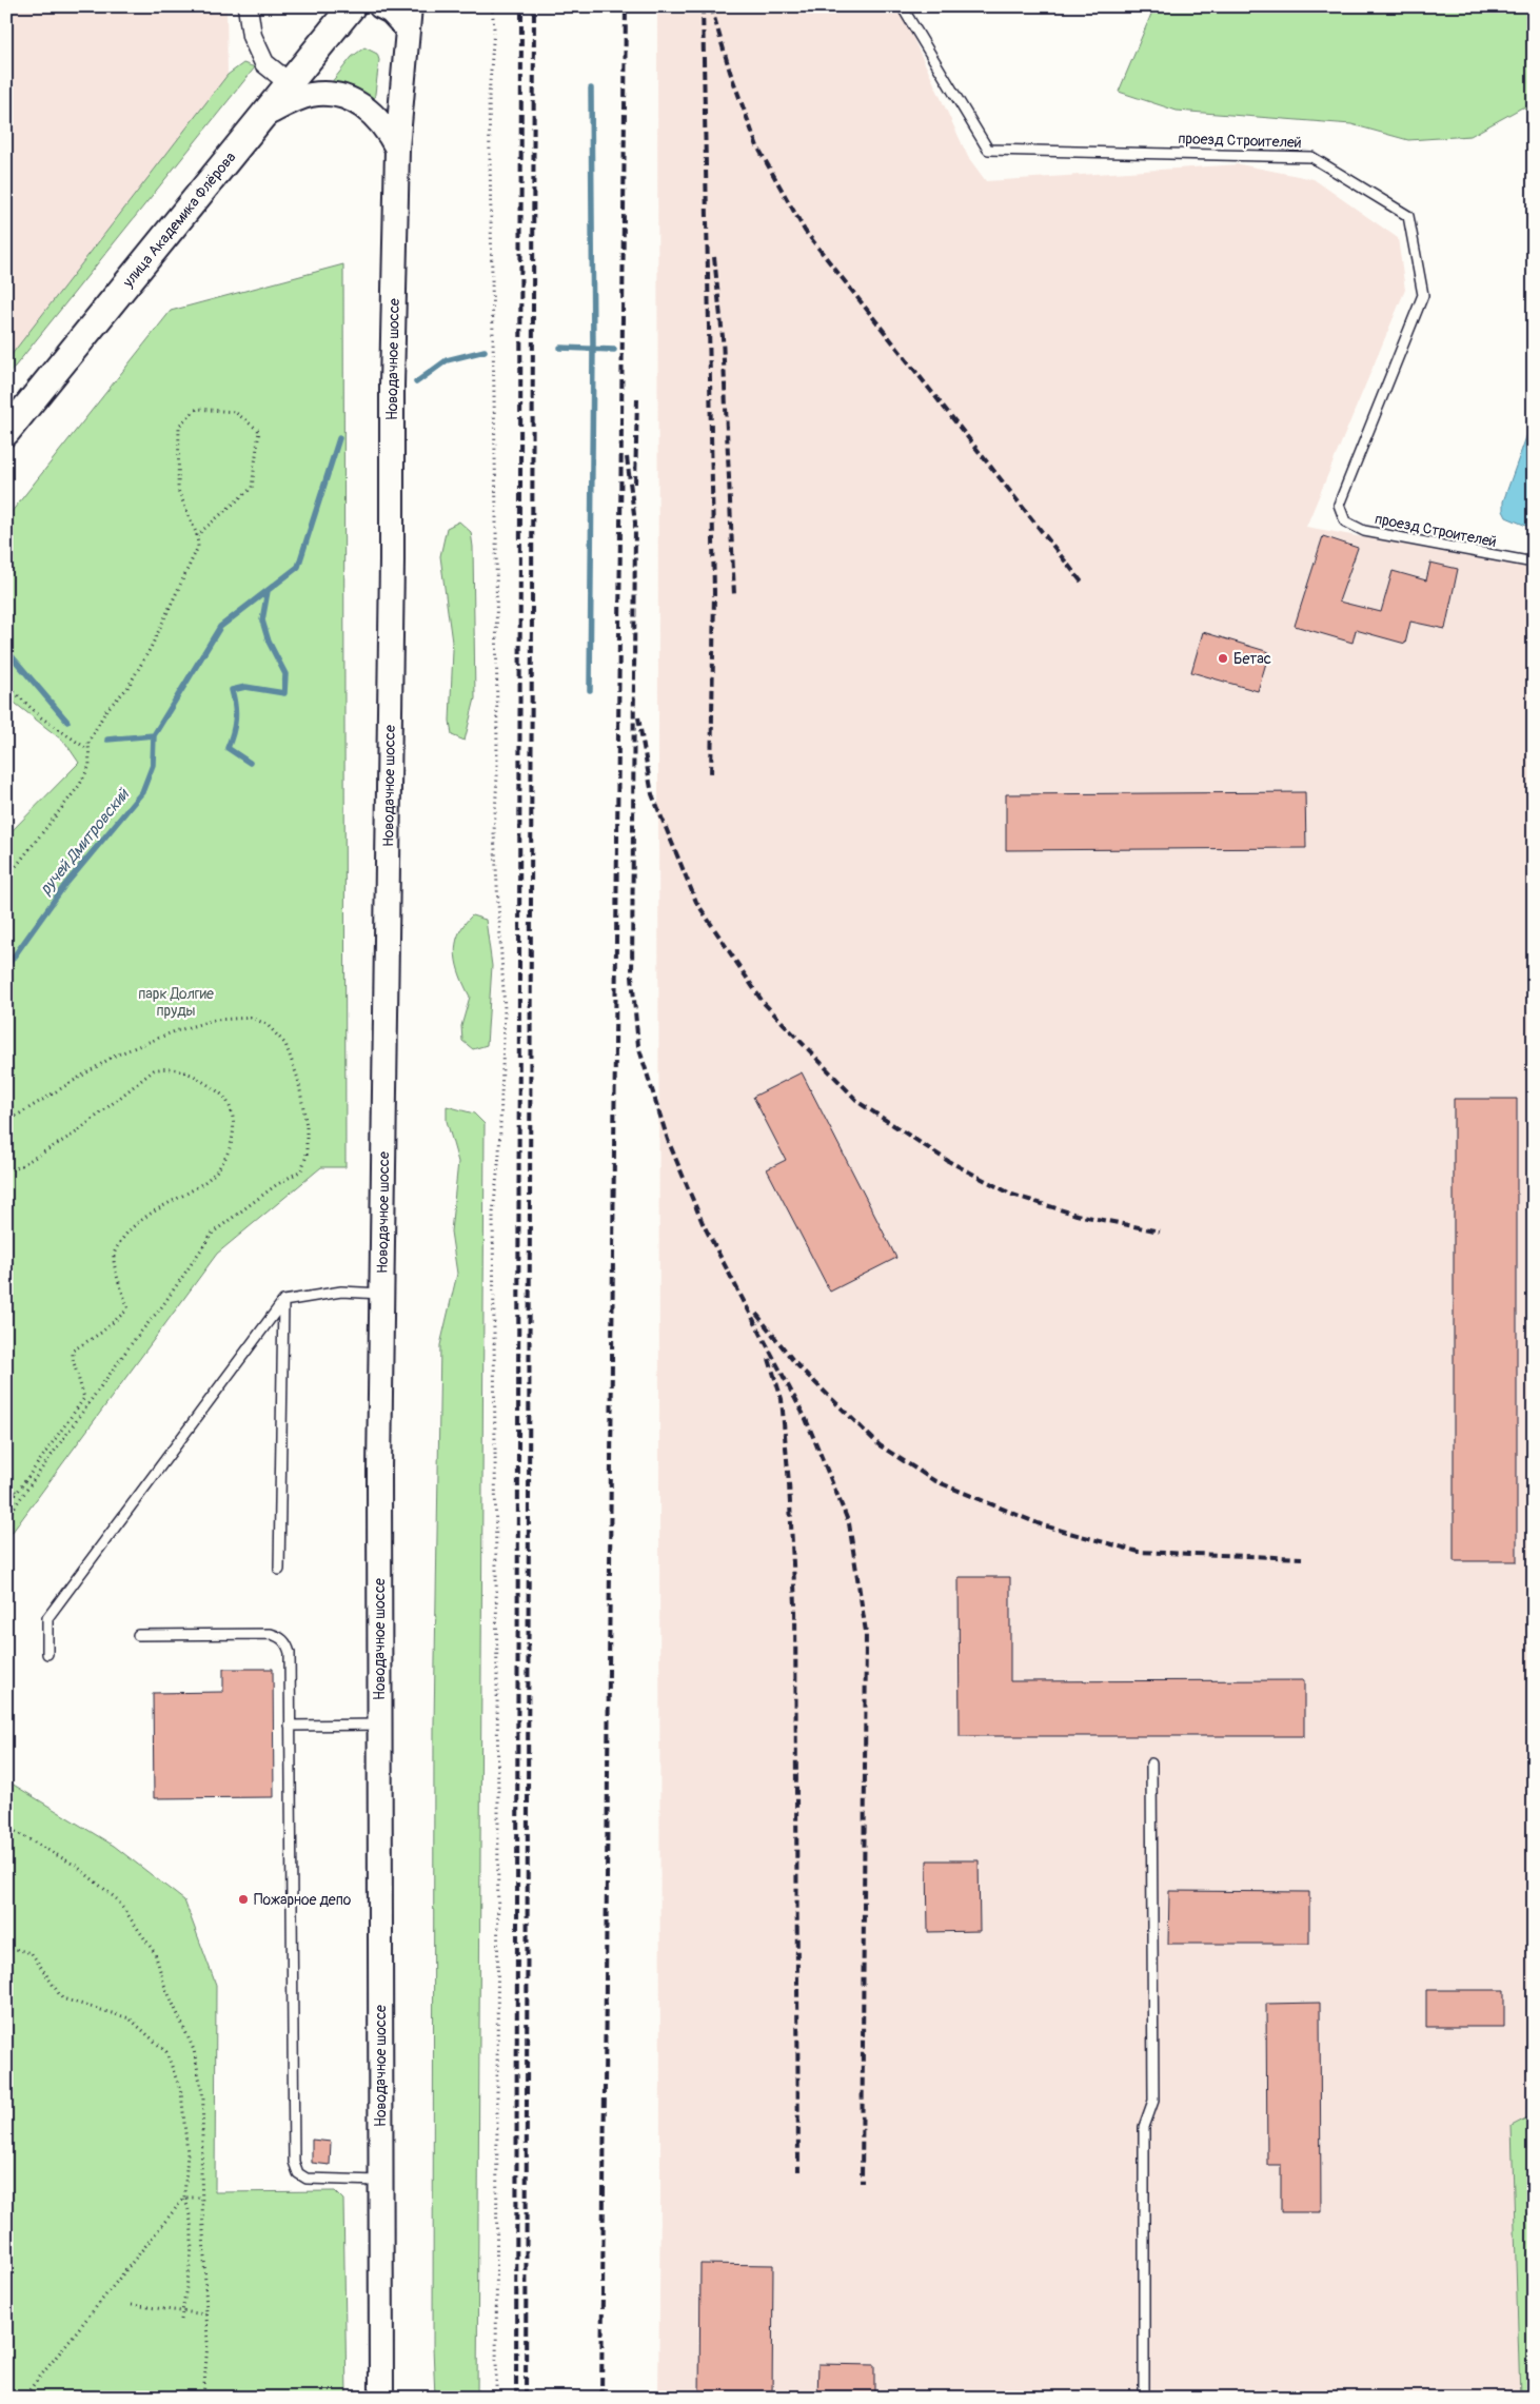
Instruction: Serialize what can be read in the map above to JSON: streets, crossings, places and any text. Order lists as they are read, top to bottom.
{
  "streets": {
    "main road": ["улица Академика Флёрова"],
    "street": ["Новодачное шоссе"],
    "lane": ["проезд Строителей"]
  },
  "water": ["ручей Дмитровский"],
  "parks": ["парк Долгие пруды"],
  "places": ["Бетас", "Пожарное депо"]
}
